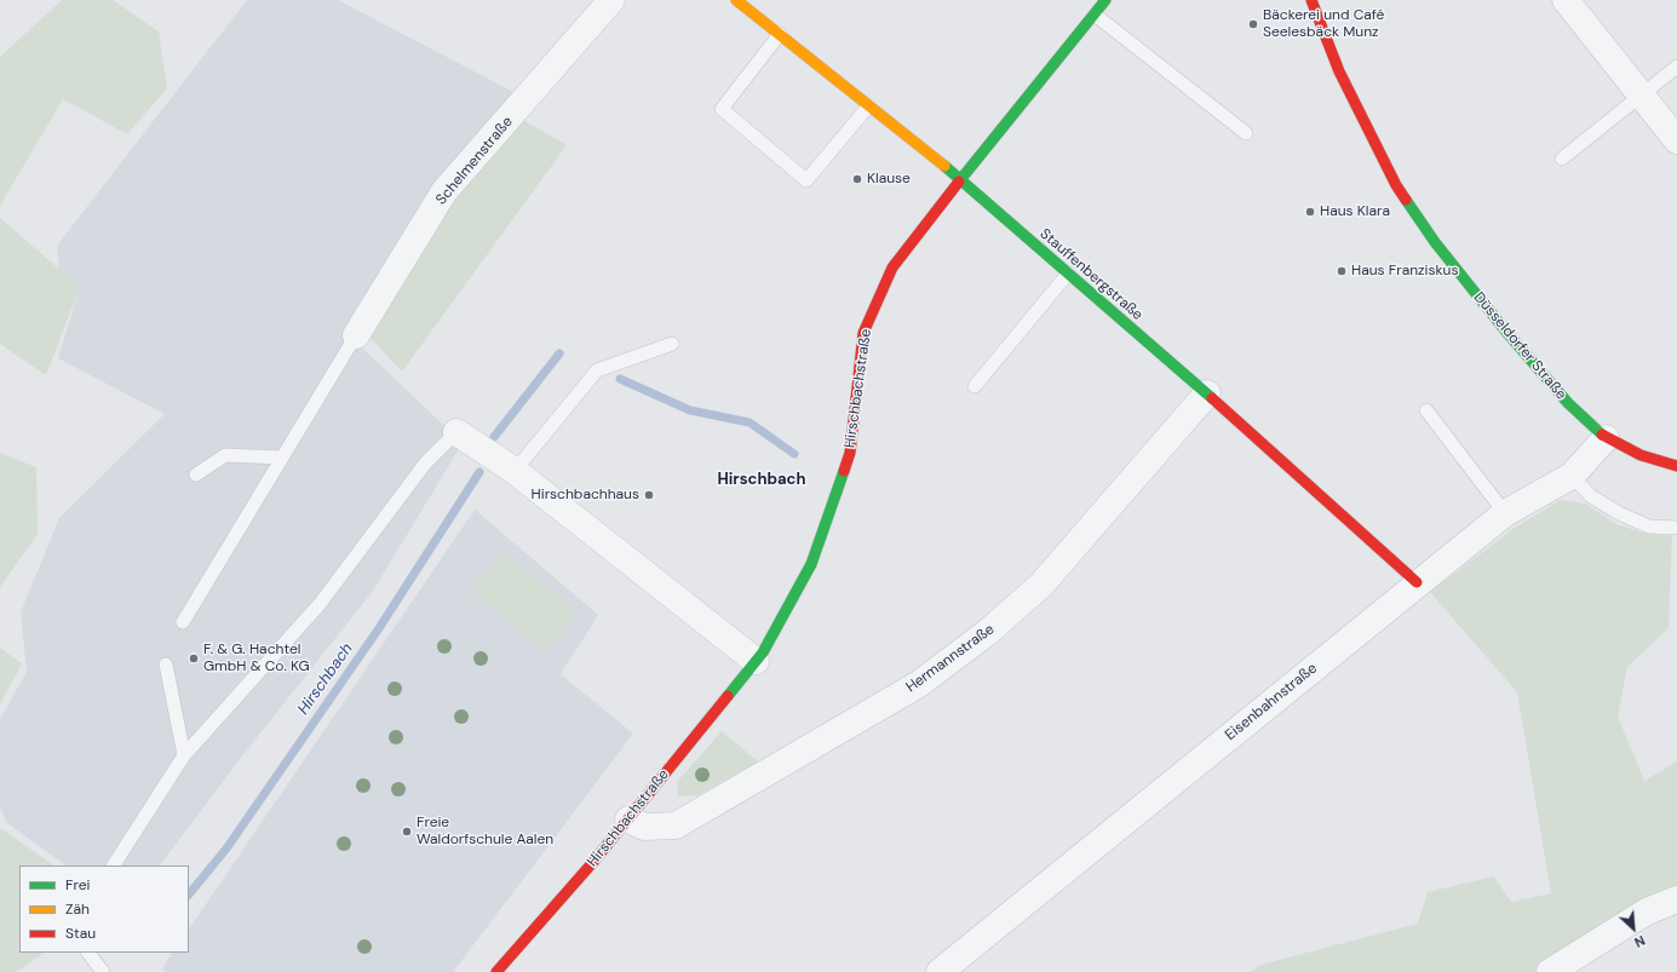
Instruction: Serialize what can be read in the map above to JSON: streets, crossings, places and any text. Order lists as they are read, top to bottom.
{
  "streets": {
    "street": [
      "Schelmenstraße",
      "Stauffenbergstraße",
      "Düsseldorfer Straße",
      "Hirschbachstraße",
      "Hermannstraße",
      "Eisenbahnstraße"
    ]
  },
  "crossings": [
    ["Stauffenbergstraße", "Hirschbachstraße"],
    ["Stauffenbergstraße", "Hermannstraße"],
    ["Stauffenbergstraße", "Eisenbahnstraße"],
    ["Düsseldorfer Straße", "Eisenbahnstraße"],
    ["Hirschbachstraße", "Hermannstraße"]
  ],
  "districts": ["Hirschbach"],
  "water": ["Hirschbach"],
  "places": [
    "Bäckerei und Café Seelesbäck Munz",
    "Klause",
    "Haus Klara",
    "Haus Franziskus",
    "Hirschbachhaus",
    "F. & G. Hachtel GmbH & Co. KG",
    "Freie Waldorfschule Aalen"
  ],
  "legend": ["Frei", "Zäh", "Stau"],
  "north": "bottom right"
}
